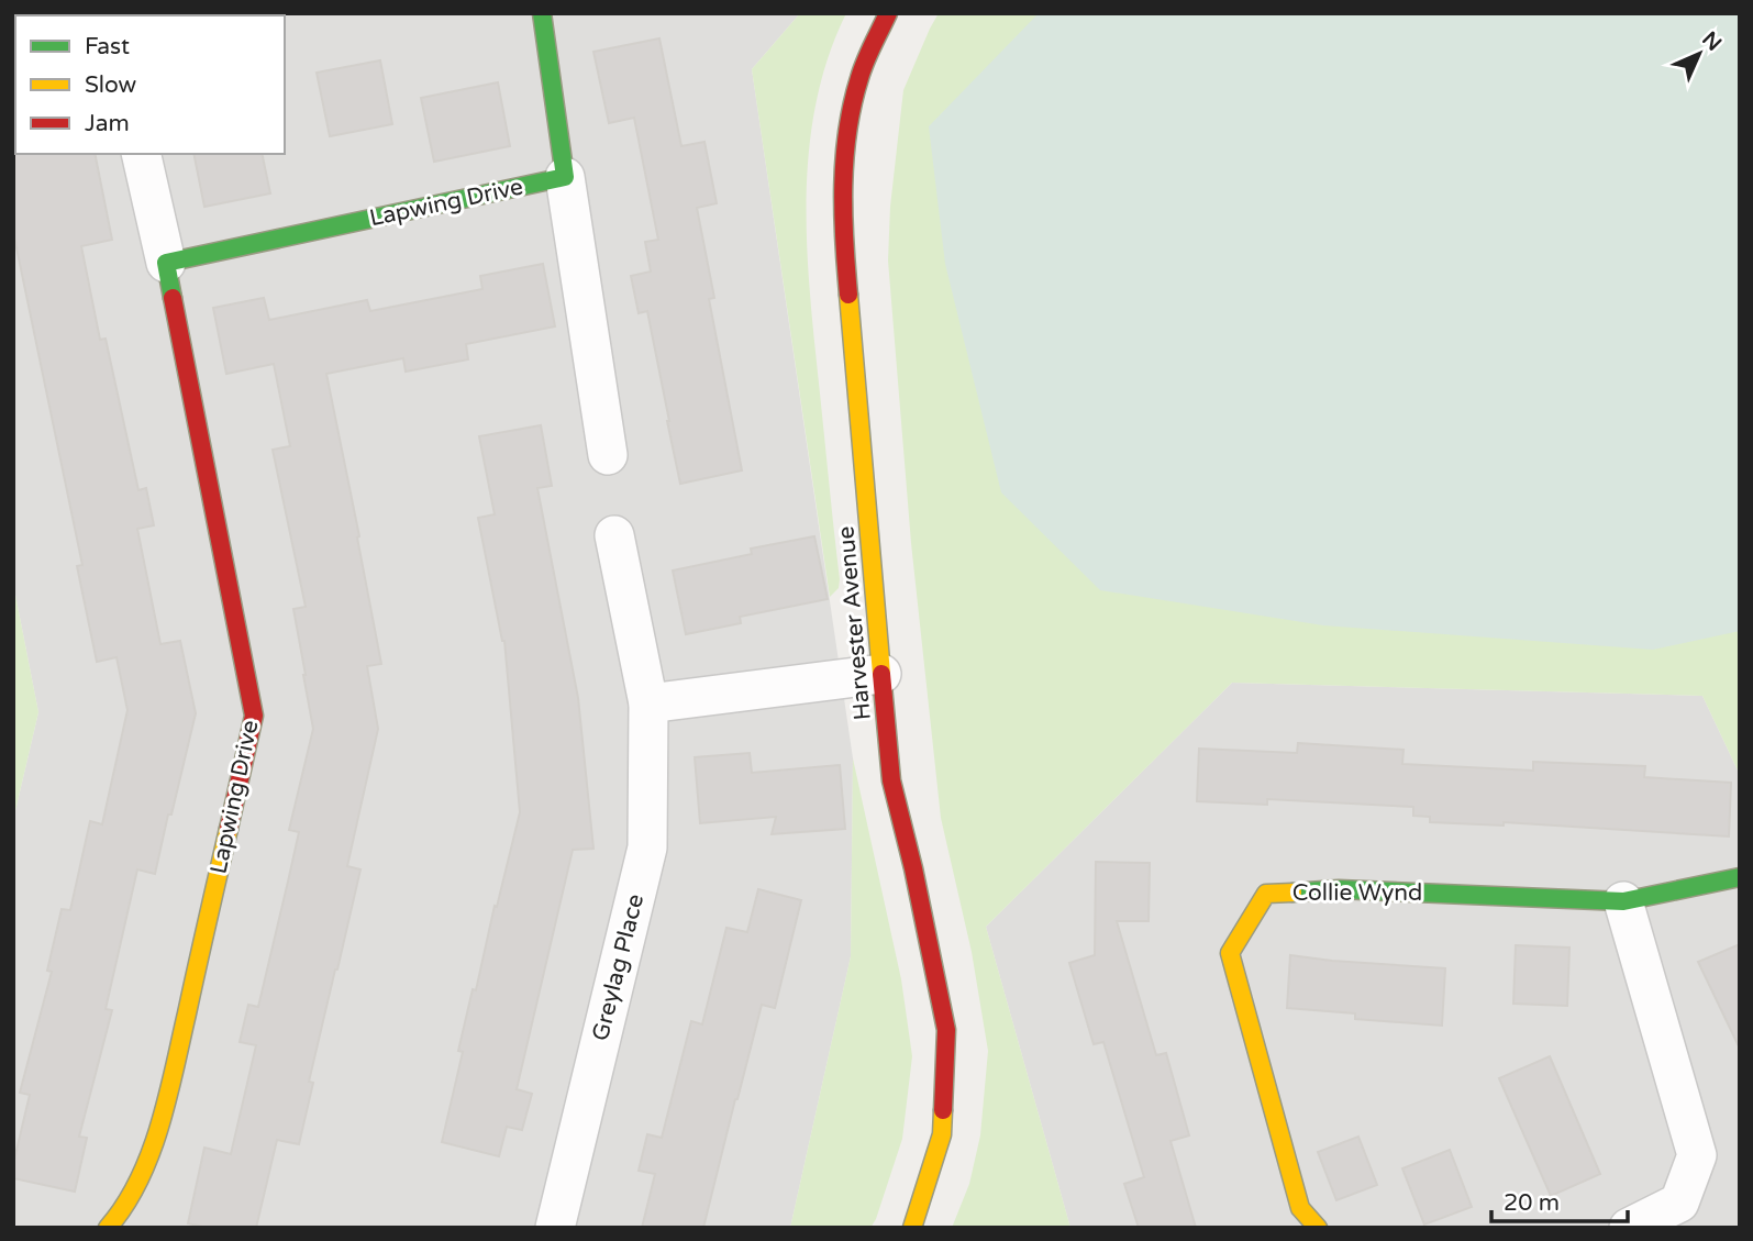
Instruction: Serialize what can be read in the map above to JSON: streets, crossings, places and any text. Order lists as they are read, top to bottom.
{
  "streets": {
    "street": [
      "Lapwing Drive",
      "Harvester Avenue",
      "Collie Wynd",
      "Greylag Place"
    ]
  },
  "legend": ["Fast", "Slow", "Jam"],
  "scale_bar": "20 m",
  "north": "top right"
}
